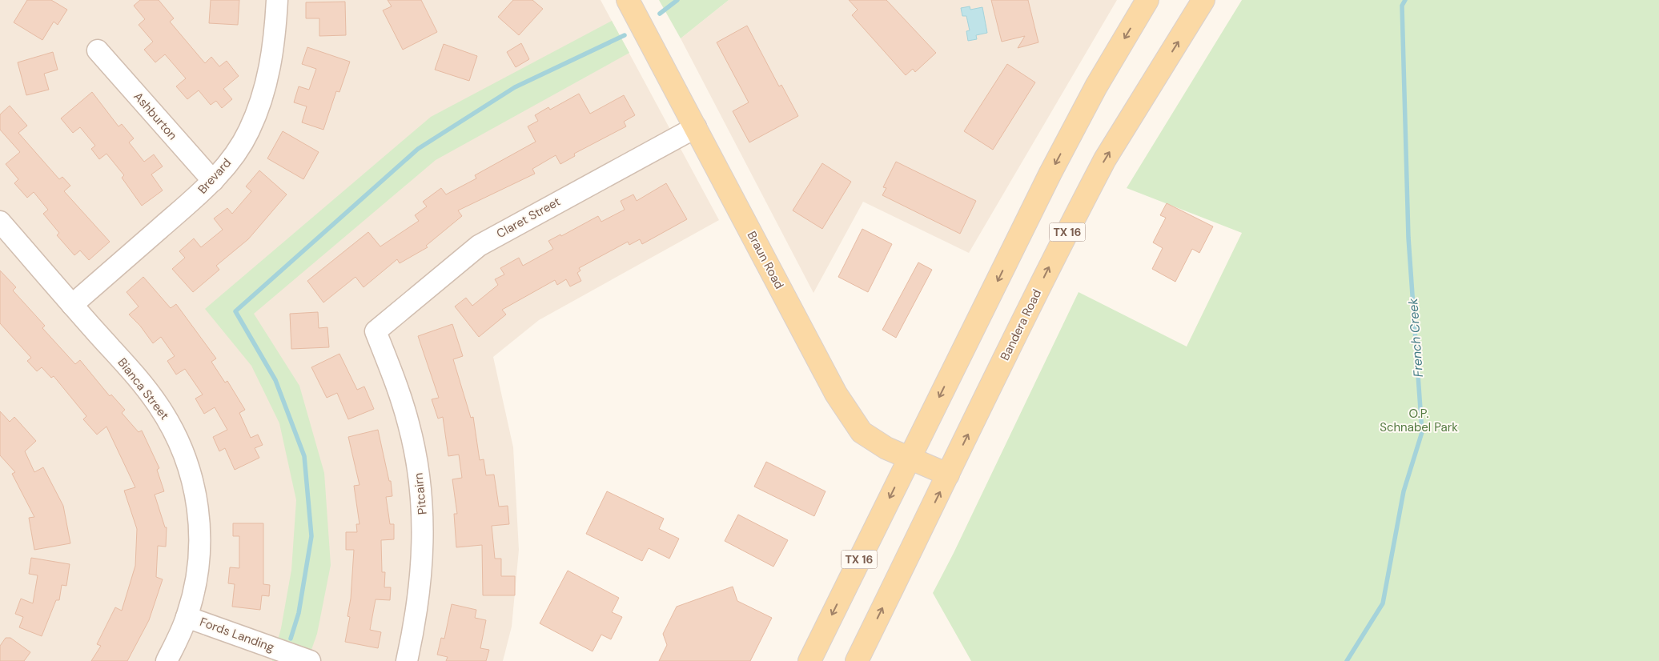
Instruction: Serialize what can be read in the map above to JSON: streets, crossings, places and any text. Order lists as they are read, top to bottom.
{
  "streets": {
    "main road": ["TX 16", "Braun Road", "Bandera Road"],
    "street": [
      "Ashburton",
      "Brevard",
      "Claret Street",
      "Bianca Street",
      "Pitcairn",
      "Fords Landing"
    ]
  },
  "crossings": [
    ["Ashburton", "Brevard"],
    ["Brevard", "Bianca Street"],
    ["Claret Street", "Braun Road"],
    ["Claret Street", "Pitcairn"],
    ["TX 16", "Braun Road"],
    ["Braun Road", "Bandera Road"],
    ["Bianca Street", "Fords Landing"]
  ],
  "water": ["French Creek"],
  "parks": ["O.P. Schnabel Park"]
}
